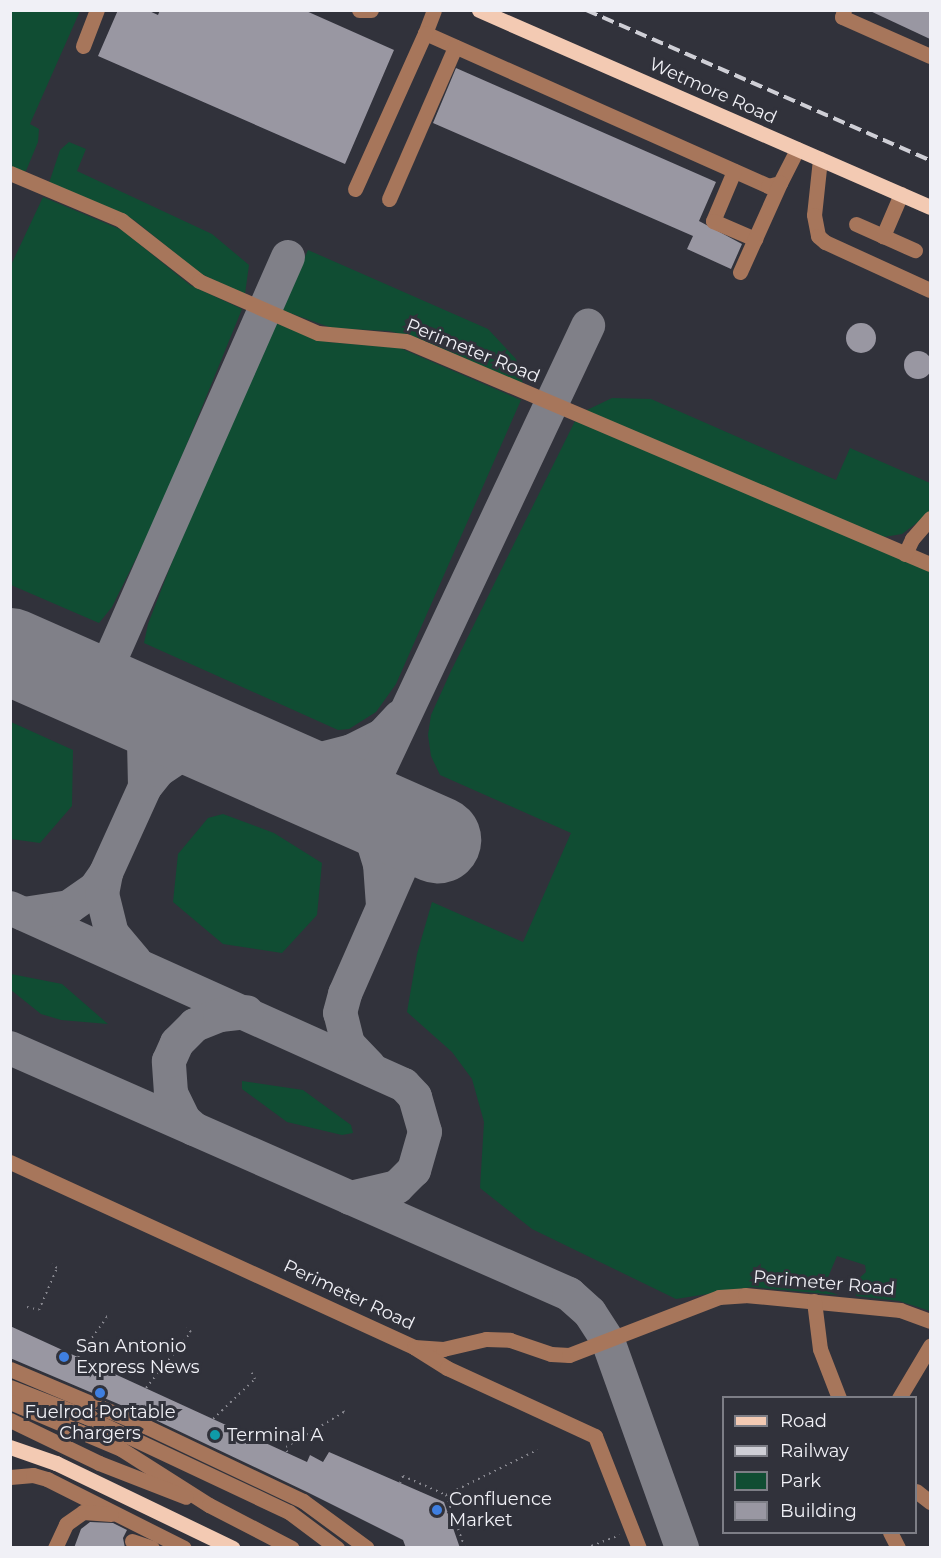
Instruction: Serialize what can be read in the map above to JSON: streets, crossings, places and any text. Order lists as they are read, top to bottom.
{
  "streets": {
    "main road": ["Wetmore Road"],
    "street": ["Perimeter Road"]
  },
  "places": [
    "San Antonio Express News",
    "Fuelrod Portable Chargers",
    "Terminal A",
    "Confluence Market"
  ],
  "legend": [
    "Road",
    "Railway",
    "Park",
    "Building"
  ]
}
